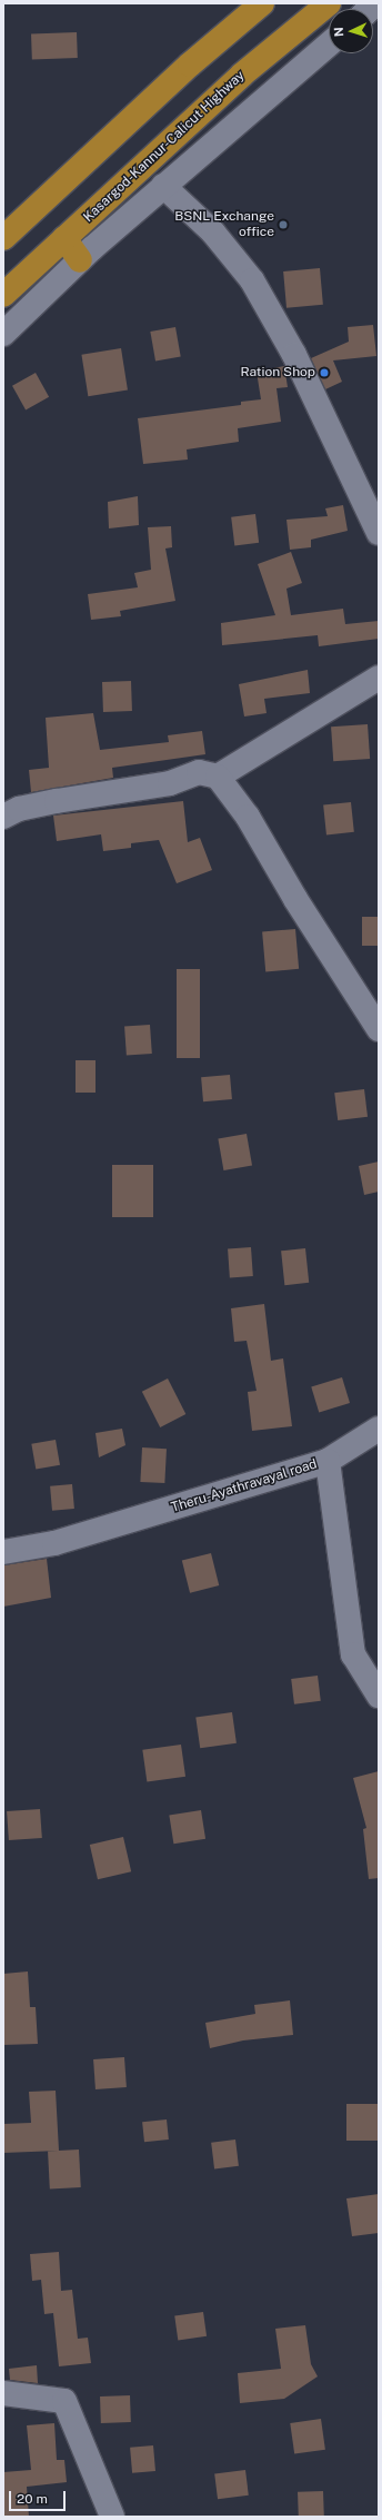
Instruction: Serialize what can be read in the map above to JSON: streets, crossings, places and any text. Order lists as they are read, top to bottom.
{
  "streets": {
    "highway": ["Kasargod-Kannur-Calicut Highway"],
    "street": ["Theru-Ayathravayal road"]
  },
  "places": ["BSNL Exchange office", "Ration Shop"],
  "scale_bar": "20 m",
  "north": "left"
}
